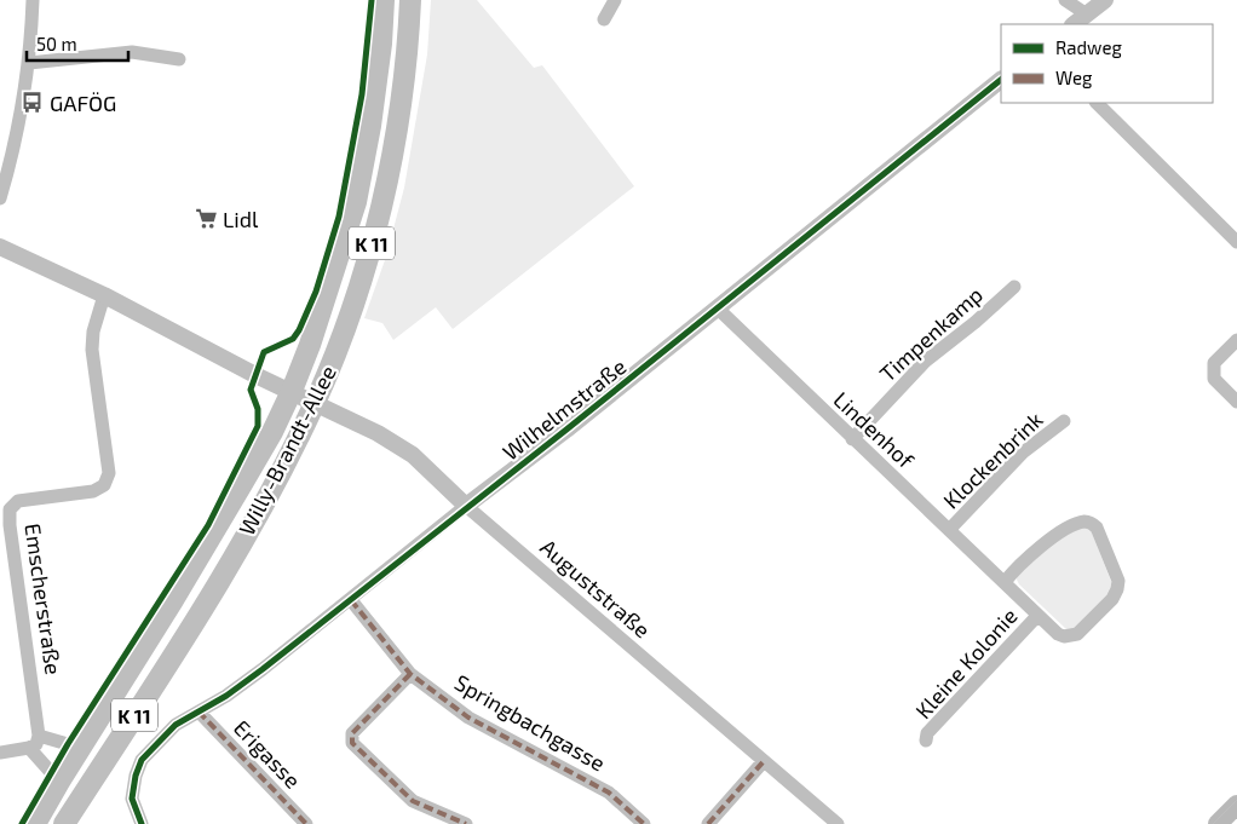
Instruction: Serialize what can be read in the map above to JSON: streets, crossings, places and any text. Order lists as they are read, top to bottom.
{
  "streets": {
    "main road": ["K 11", "Willy-Brandt-Allee"],
    "street": [
      "Timpenkamp",
      "Wilhelmstraße",
      "Lindenhof",
      "Klockenbrink",
      "Auguststraße",
      "Emscherstraße",
      "Kleine Kolonie",
      "Springbachgasse",
      "Erigasse"
    ]
  },
  "crossings": [
    ["Timpenkamp", "Lindenhof"],
    ["Wilhelmstraße", "Lindenhof"],
    ["Wilhelmstraße", "Auguststraße"],
    ["Wilhelmstraße", "Springbachgasse"],
    ["Wilhelmstraße", "Erigasse"],
    ["Lindenhof", "Klockenbrink"],
    ["Lindenhof", "Kleine Kolonie"],
    ["Willy-Brandt-Allee", "Auguststraße"]
  ],
  "places": {
    "bus stop": ["GAFÖG"],
    "supermarket": ["Lidl"]
  },
  "legend": ["Radweg", "Weg"],
  "scale_bar": "50 m"
}
